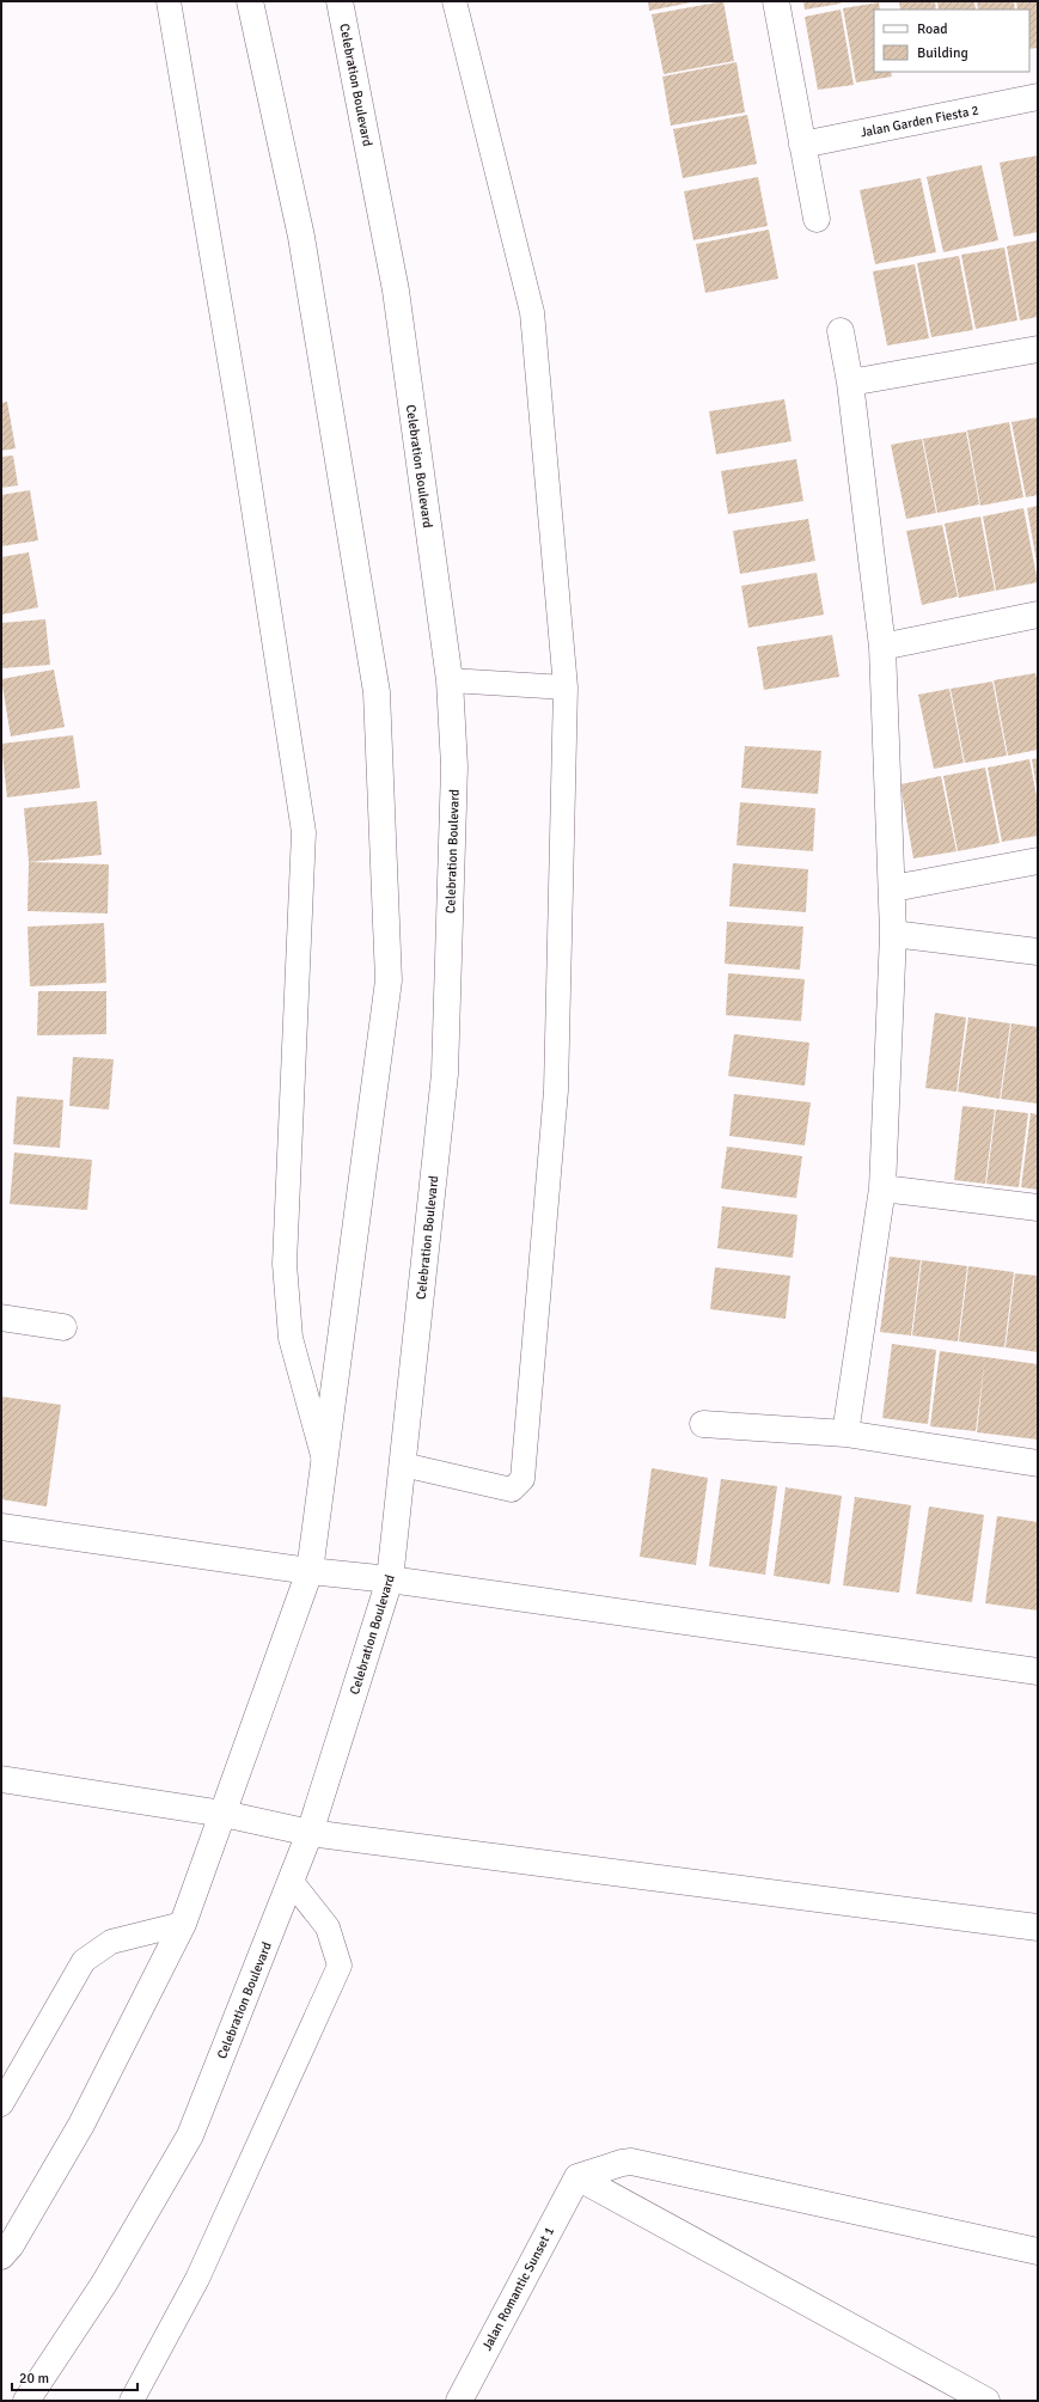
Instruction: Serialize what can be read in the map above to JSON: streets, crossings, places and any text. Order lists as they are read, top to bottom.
{
  "streets": {
    "street": ["Celebration Boulevard", "Jalan Garden Fiesta 2", "Jalan Romantic Sunset 1"]
  },
  "legend": ["Road", "Building"],
  "scale_bar": "20 m"
}
